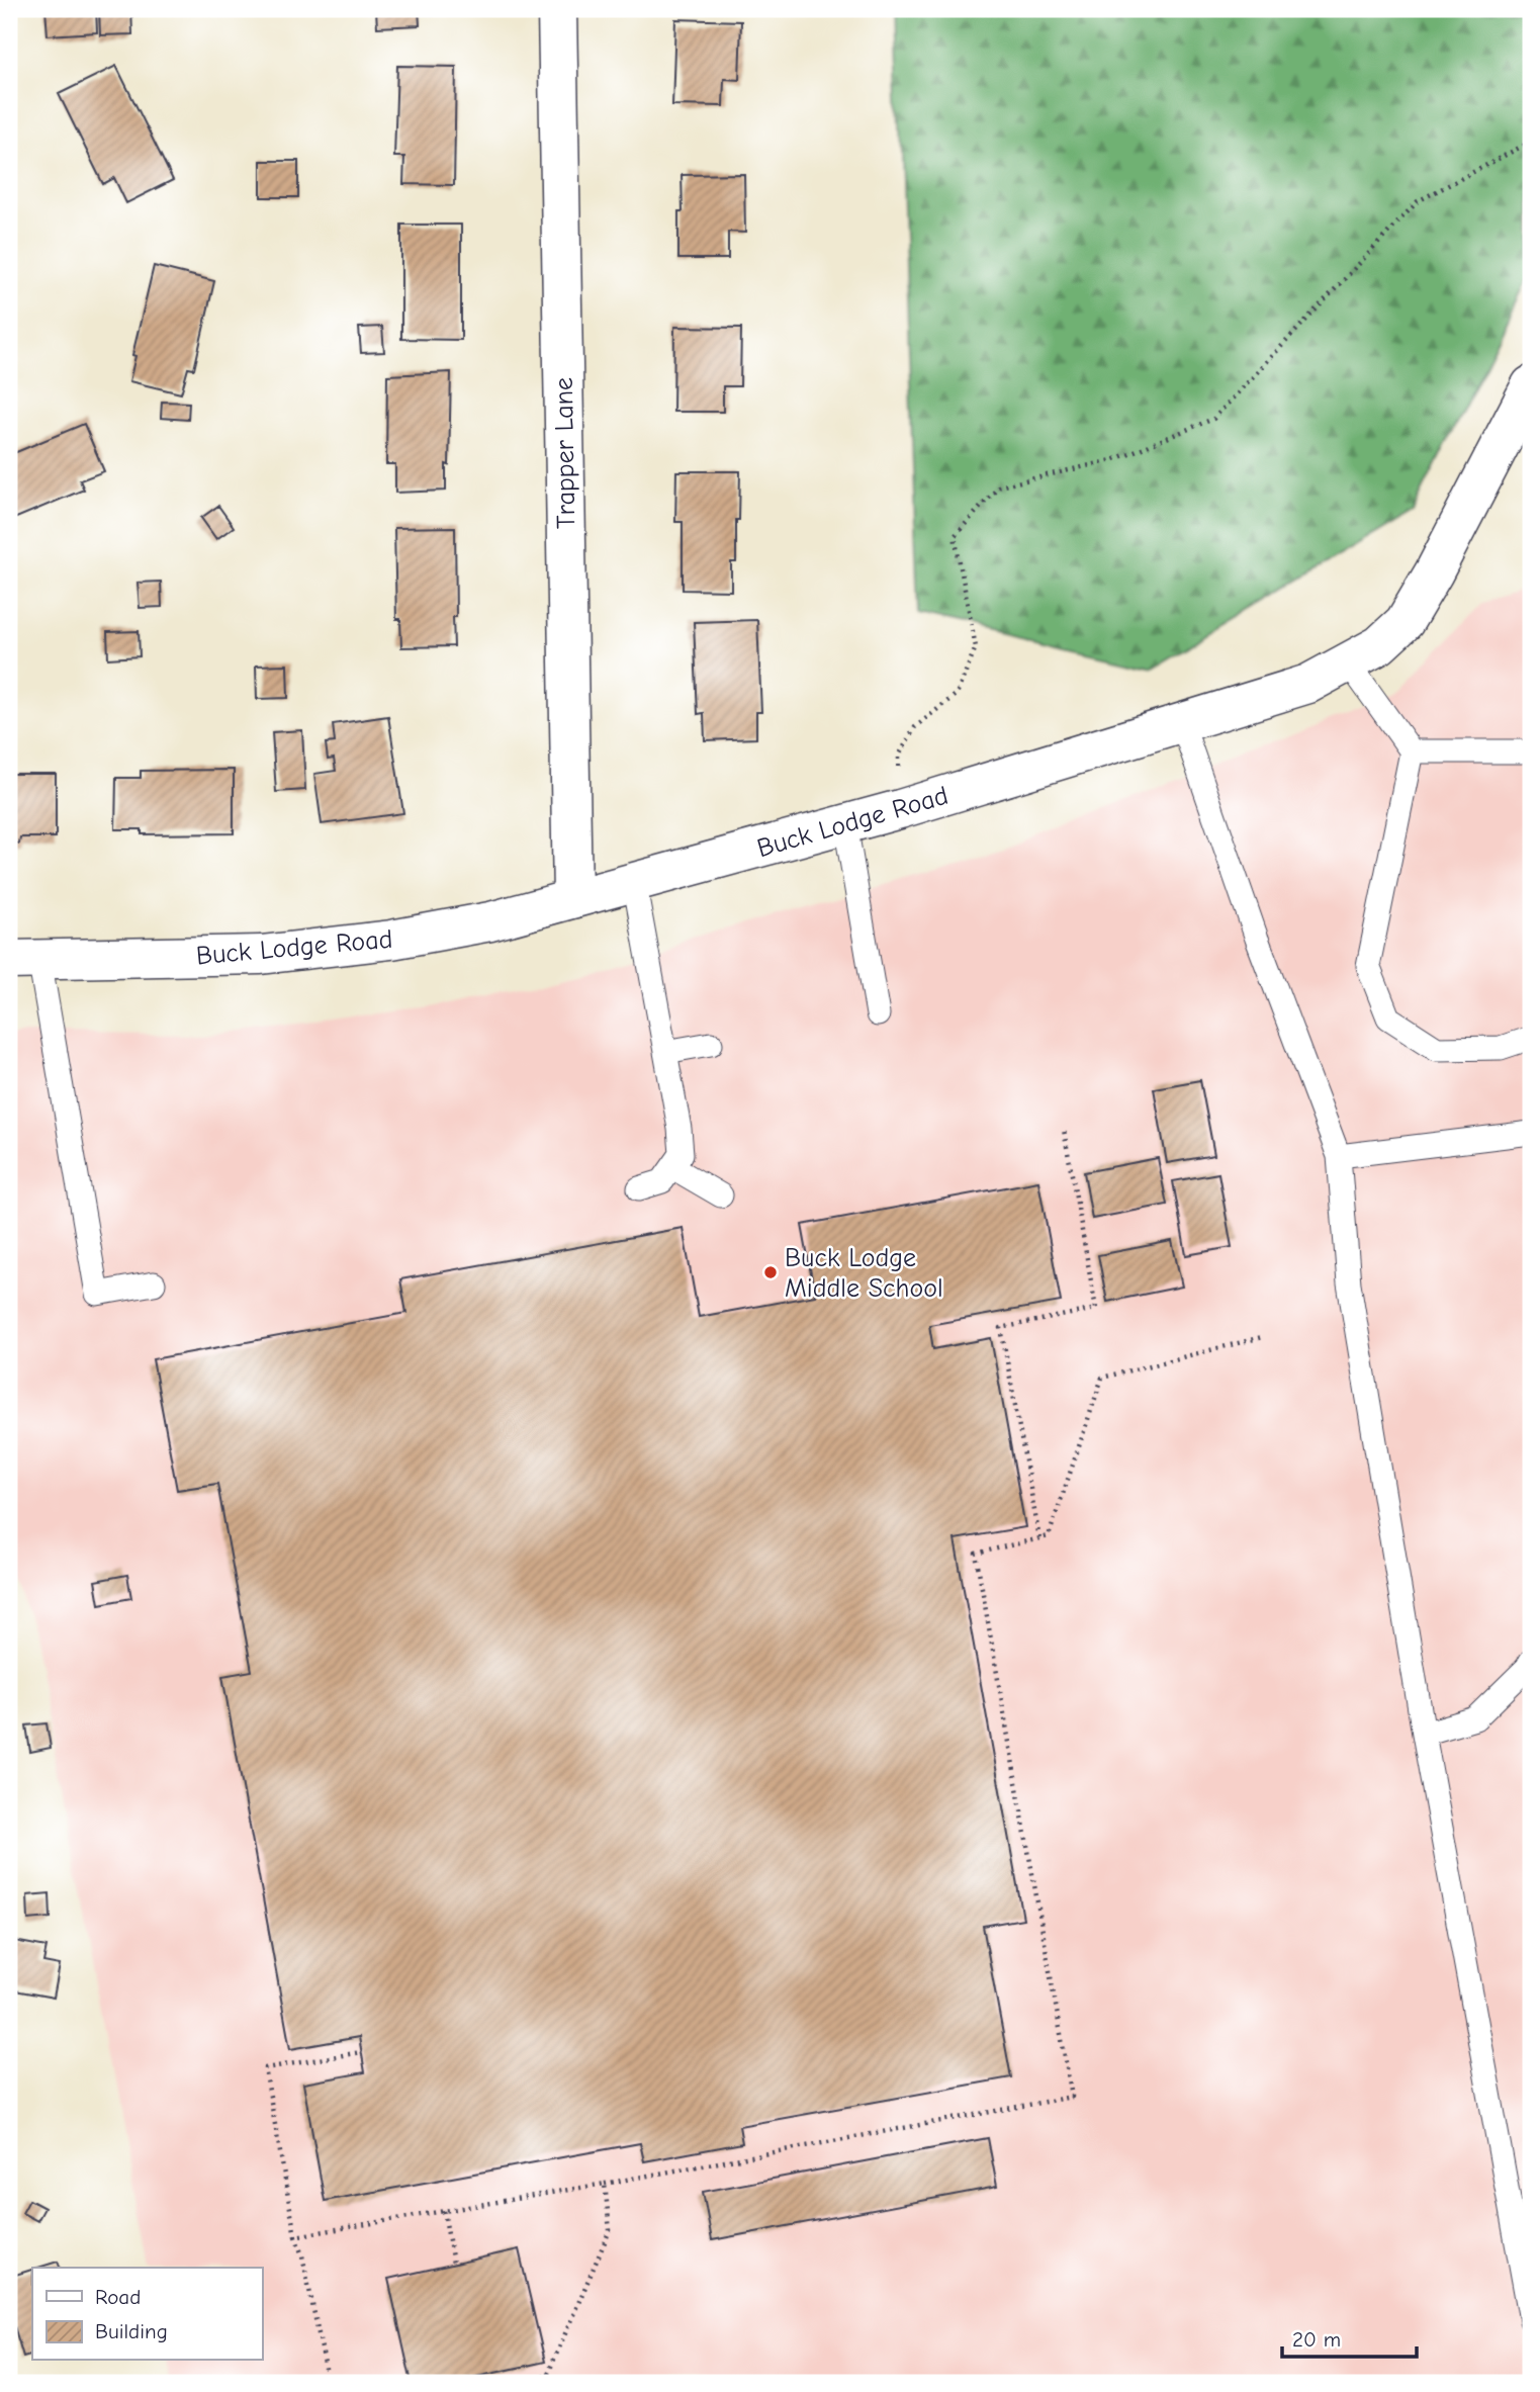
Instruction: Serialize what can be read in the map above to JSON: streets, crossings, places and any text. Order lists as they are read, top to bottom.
{
  "streets": {
    "street": ["Trapper Lane", "Buck Lodge Road"]
  },
  "crossings": [
    ["Trapper Lane", "Buck Lodge Road"]
  ],
  "places": ["Buck Lodge Middle School"],
  "legend": ["Road", "Building"],
  "scale_bar": "20 m"
}
